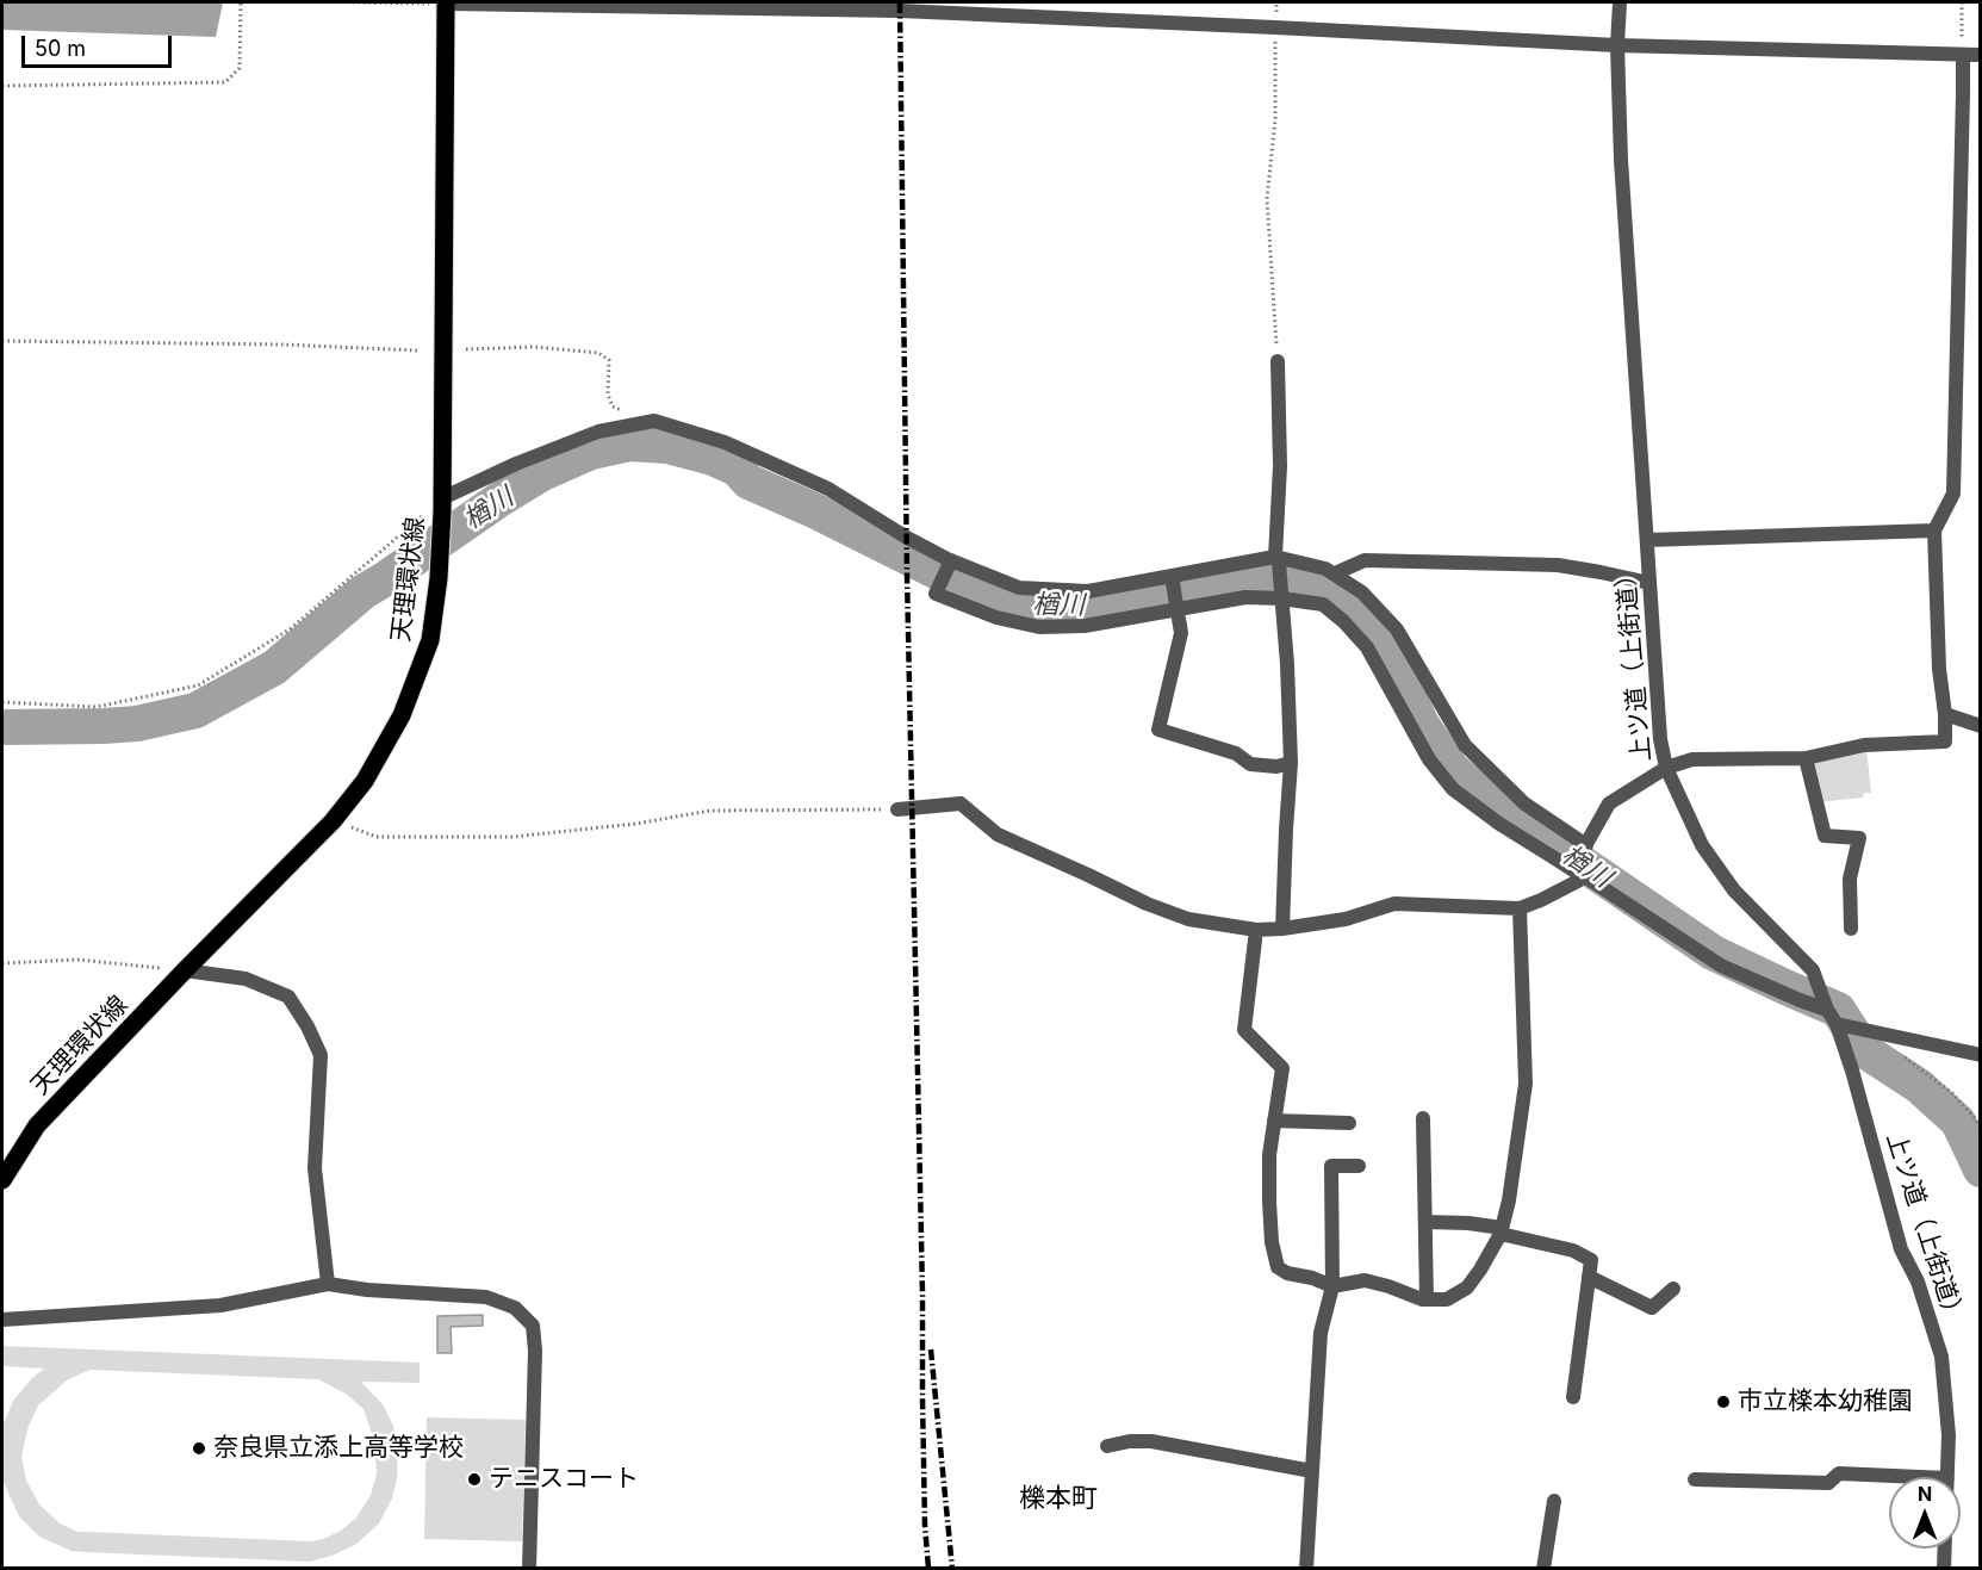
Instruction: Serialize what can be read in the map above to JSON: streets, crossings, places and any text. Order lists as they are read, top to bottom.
{
  "streets": {
    "main road": ["天理環状線"],
    "street": ["上ツ道（上街道）"]
  },
  "districts": ["櫟本町"],
  "water": ["楢川"],
  "places": ["市立檪本幼稚園", "奈良県立添上高等学校", "テニスコート"],
  "scale_bar": "50 m",
  "north": "top"
}
